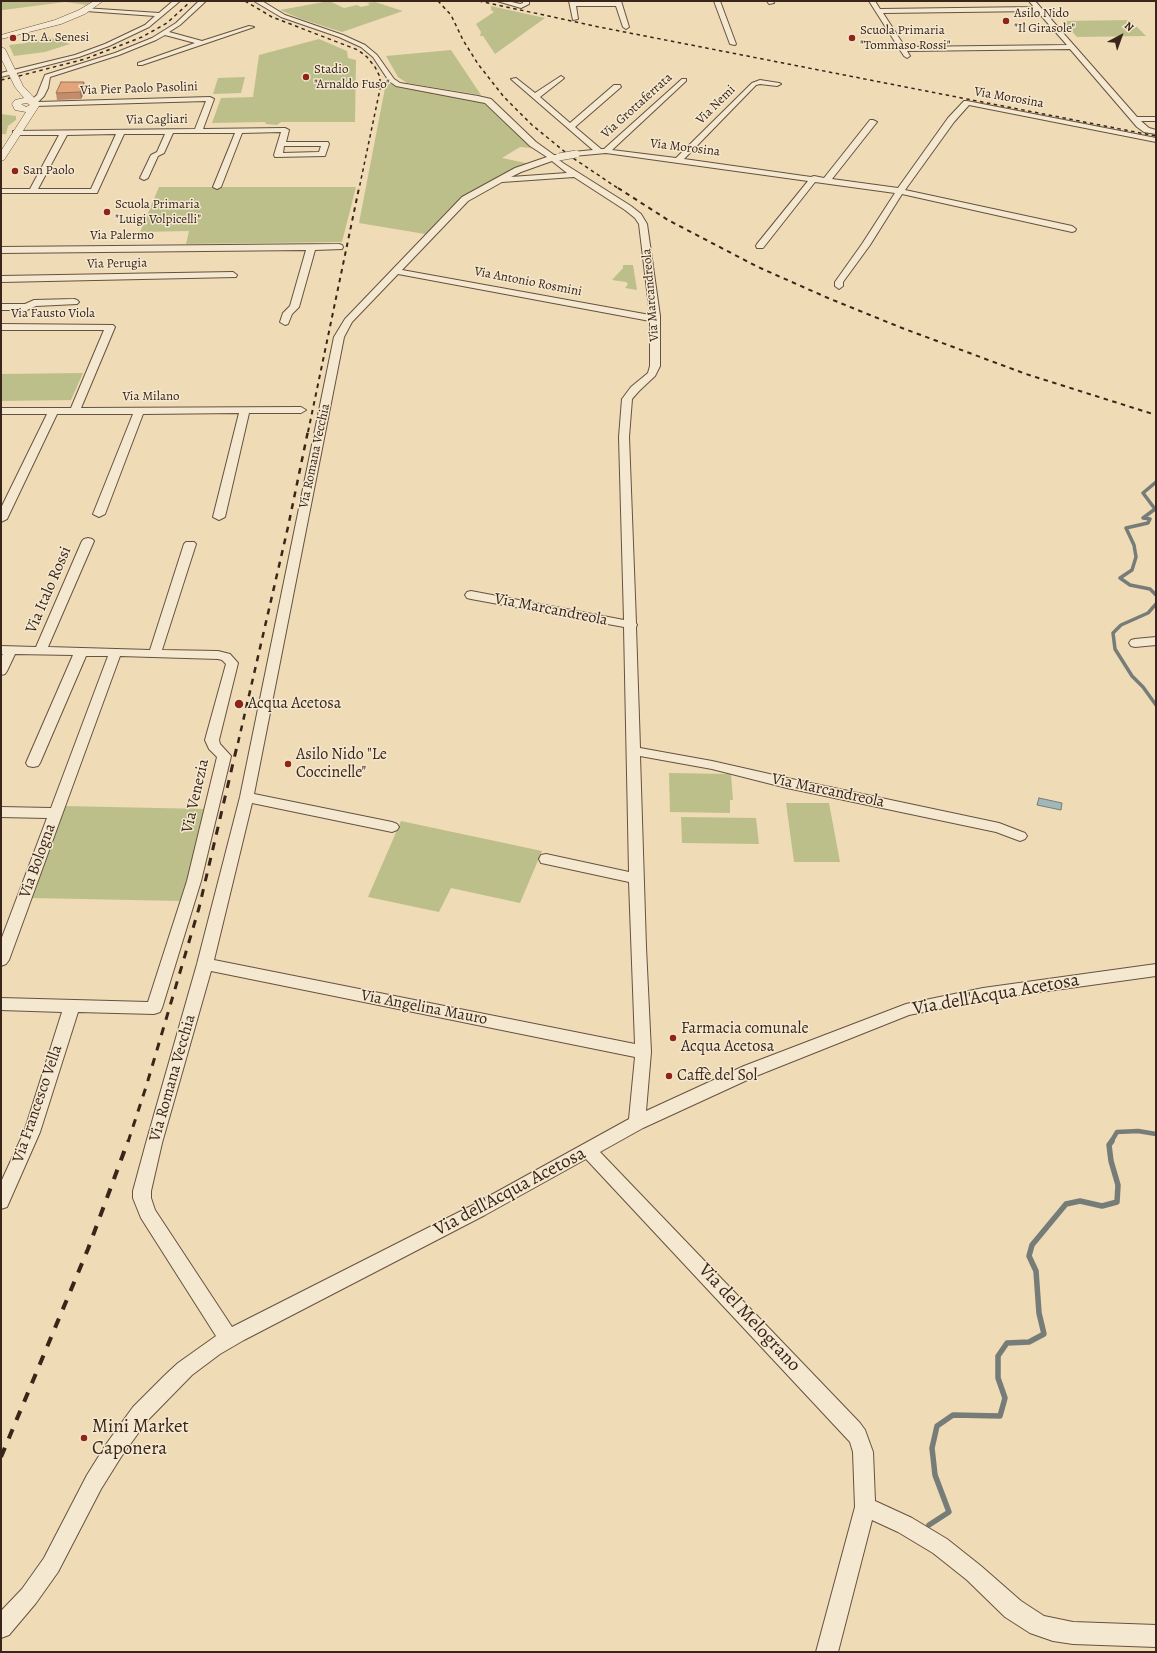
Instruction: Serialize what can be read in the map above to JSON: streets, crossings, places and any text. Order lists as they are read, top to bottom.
{
  "streets": {
    "street": [
      "Via Pier Paolo Pasolini",
      "Via Morosina",
      "Via Nemi",
      "Via Grottaferrata",
      "Via Cagliari",
      "Via Palermo",
      "Via Perugia",
      "Via Antonio Rosmini",
      "Via Marcandreola",
      "Via Fausto Viola",
      "Via Milano",
      "Via Romana Vecchia",
      "Via Italo Rossi",
      "Via Venezia",
      "Via Bologna",
      "Via dell'Acqua Acetosa",
      "Via Angelina Mauro",
      "Via Francesco Vella",
      "Via del Melograno"
    ]
  },
  "crossings": [
    ["Via Pier Paolo Pasolini", "Via Cagliari"],
    ["Via Morosina", "Via Nemi"],
    ["Via Morosina", "Via Grottaferrata"],
    ["Via Morosina", "Via Marcandreola"],
    ["Via Antonio Rosmini", "Via Marcandreola"],
    ["Via Antonio Rosmini", "Via Romana Vecchia"],
    ["Via Marcandreola", "Via Romana Vecchia"],
    ["Via Marcandreola", "Via dell'Acqua Acetosa"],
    ["Via Marcandreola", "Via Angelina Mauro"],
    ["Via Fausto Viola", "Via Milano"],
    ["Via Romana Vecchia", "Via dell'Acqua Acetosa"],
    ["Via Romana Vecchia", "Via Angelina Mauro"],
    ["Via Italo Rossi", "Via Venezia"],
    ["Via Venezia", "Via Francesco Vella"],
    ["Via dell'Acqua Acetosa", "Via del Melograno"]
  ],
  "places": [
    "Asilo Nido \"Il Girasole\"",
    "Dr. A. Senesi",
    "Scuola Primaria \"Tommaso Rossi\"",
    "Stadio \"Arnaldo Fuso\"",
    "San Paolo",
    "Scuola Primaria \"Luigi Volpicelli\"",
    "Acqua Acetosa",
    "Asilo Nido \"Le Coccinelle\"",
    "Farmacia comunale Acqua Acetosa",
    "Caffè del Sol",
    "Mini Market Caponera"
  ],
  "north": "top right"
}
